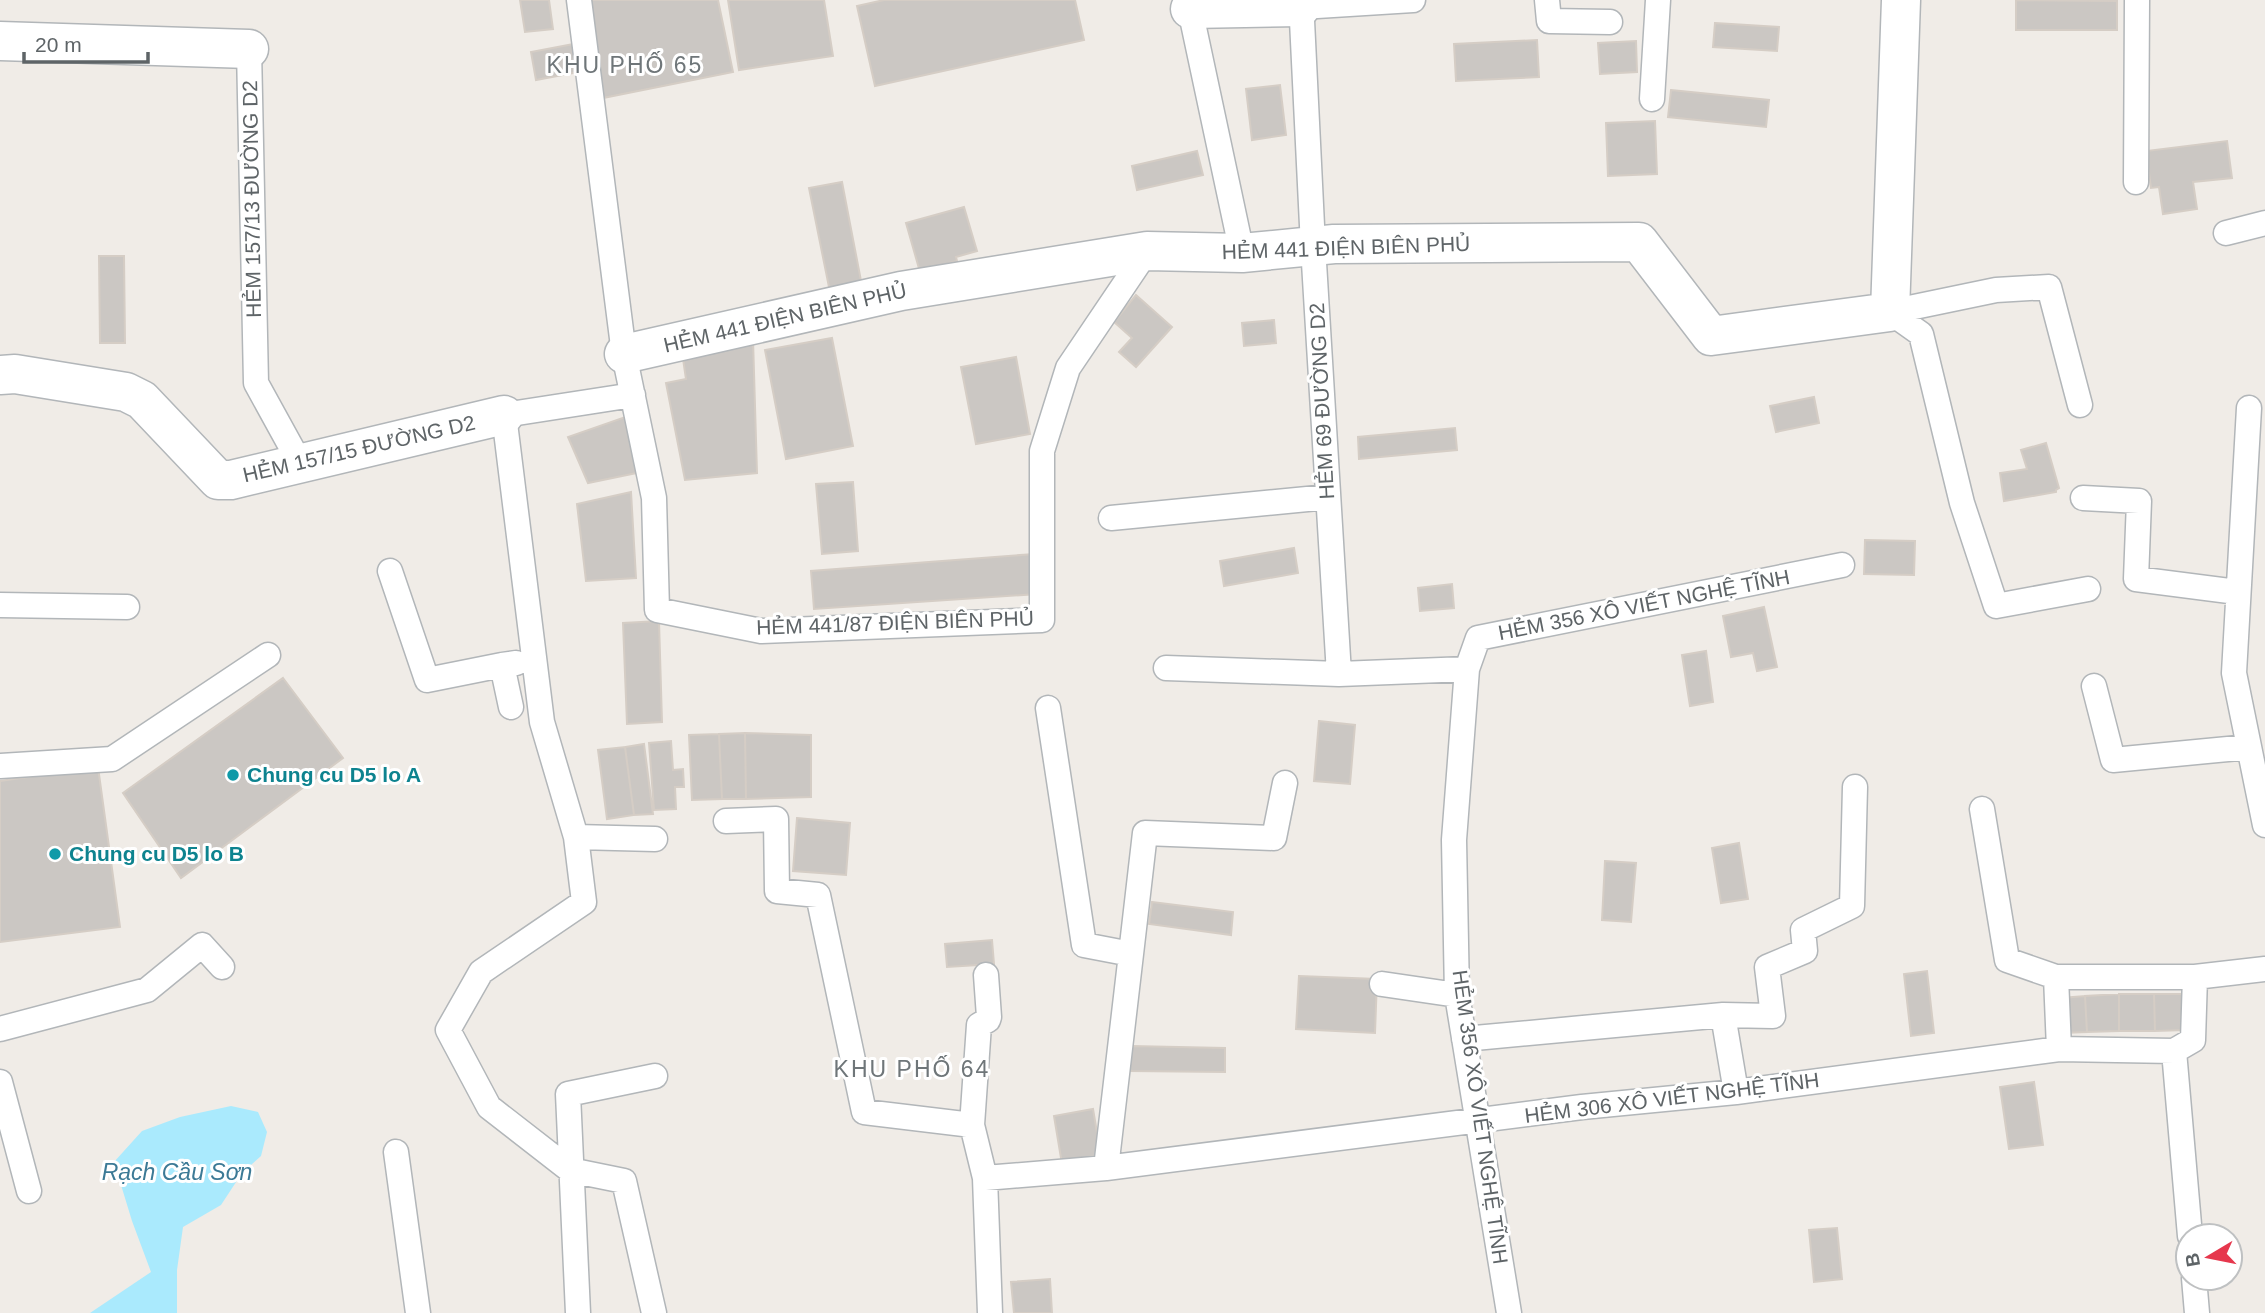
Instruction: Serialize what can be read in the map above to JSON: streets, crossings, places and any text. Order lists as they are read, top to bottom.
{
  "streets": {
    "street": ["HẺM 157/13 ĐƯỜNG D2", "HẺM 441 ĐIỆN BIÊN PHỦ", "HẺM 157/15 ĐƯỜNG D2"],
    "lane": [
      "HẺM 69 ĐƯỜNG D2",
      "HẺM 356 XÔ VIẾT NGHỆ TĨNH",
      "HẺM 441/87 ĐIỆN BIÊN PHỦ",
      "HẺM 306 XÔ VIẾT NGHỆ TĨNH"
    ]
  },
  "crossings": [
    ["HẺM 157/13 ĐƯỜNG D2", "HẺM 157/15 ĐƯỜNG D2"],
    ["HẺM 441 ĐIỆN BIÊN PHỦ", "HẺM 69 ĐƯỜNG D2"],
    ["HẺM 441 ĐIỆN BIÊN PHỦ", "HẺM 441/87 ĐIỆN BIÊN PHỦ"],
    ["HẺM 356 XÔ VIẾT NGHỆ TĨNH", "HẺM 306 XÔ VIẾT NGHỆ TĨNH"]
  ],
  "districts": ["KHU PHỐ 65", "KHU PHỐ 64"],
  "water": ["Rạch Cầu Sơn"],
  "places": ["Chung cu D5 lo A", "Chung cu D5 lo B"],
  "scale_bar": "20 m",
  "north": "left"
}
